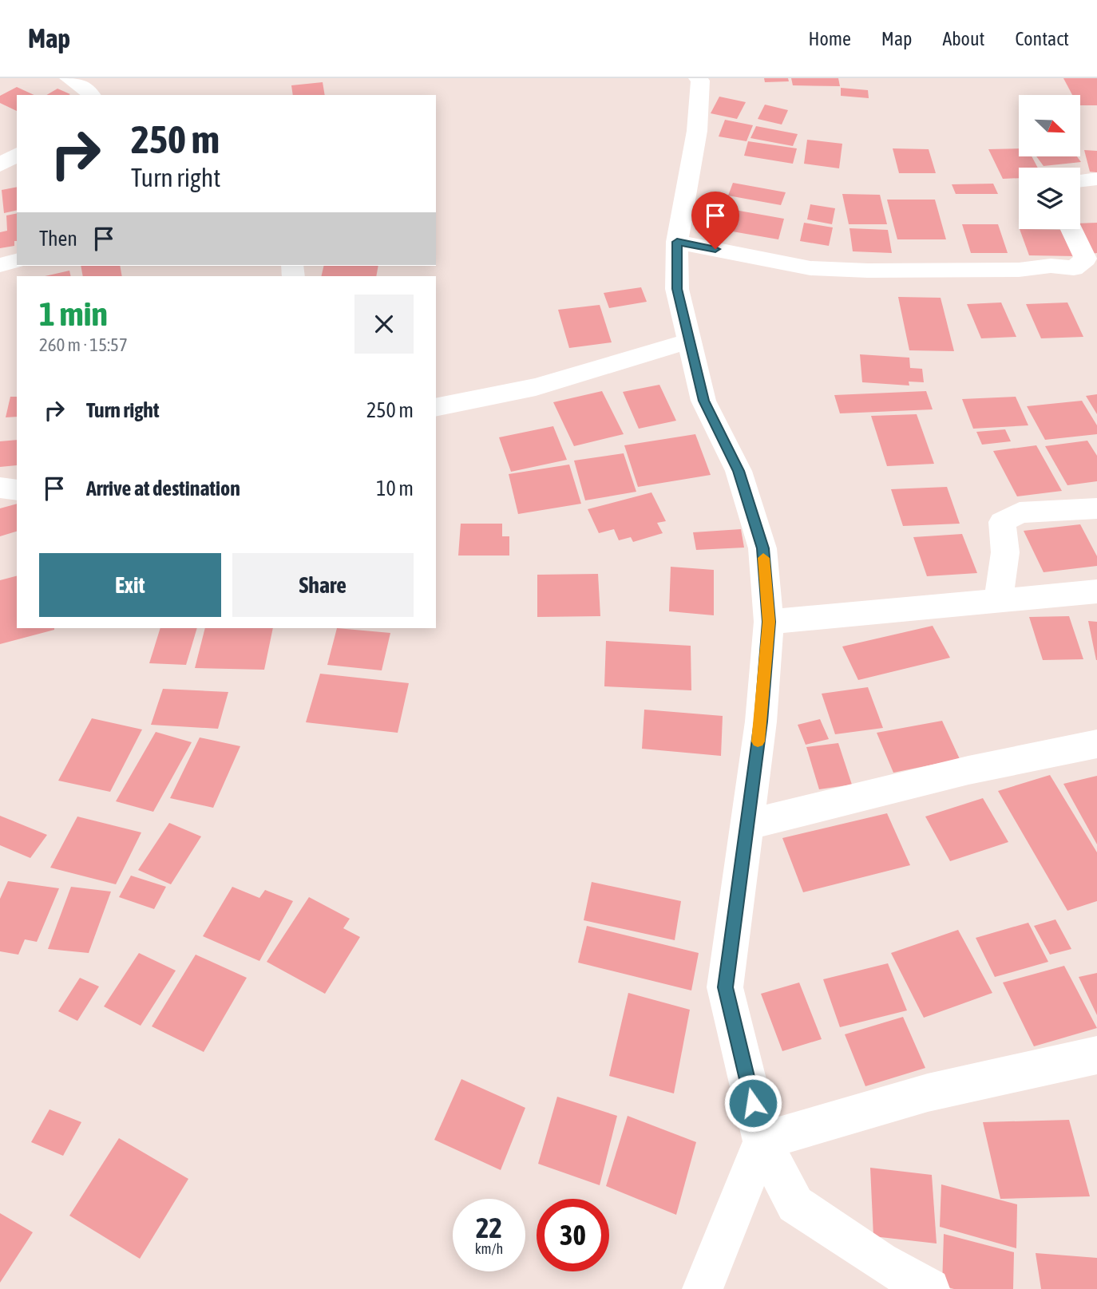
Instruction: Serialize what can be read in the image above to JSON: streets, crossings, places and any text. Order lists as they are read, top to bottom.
{
  "north": "bottom right",
  "page": {
    "header": "Map",
    "nav": [
      "Home",
      "Map",
      "About",
      "Contact"
    ],
    "turn": ["250 m", "Turn right"],
    "then": "Then",
    "heading": ["1 min", "260 m · 15:57"],
    "list": [
      {
        "name": "Turn right",
        "value": "250 m"
      },
      {
        "name": "Arrive at destination",
        "value": "10 m"
      }
    ],
    "buttons": ["Exit", "Share"],
    "speed": "22 km/h",
    "limit": "30"
  }
}
